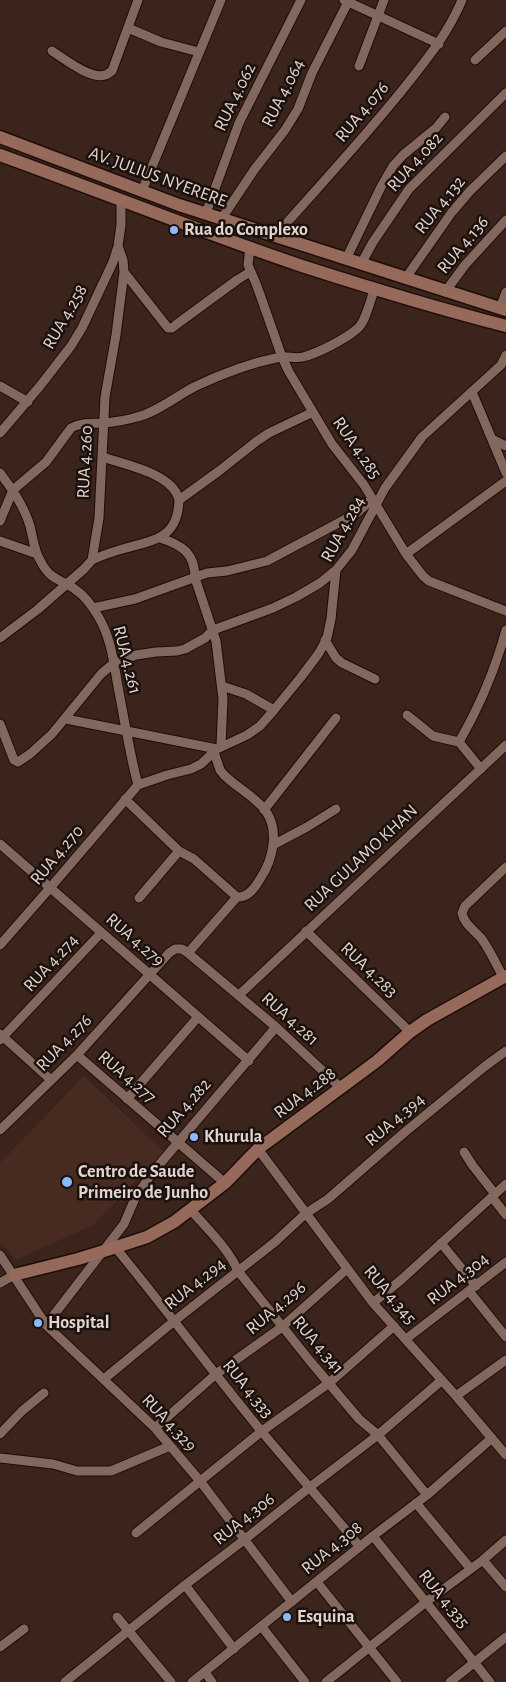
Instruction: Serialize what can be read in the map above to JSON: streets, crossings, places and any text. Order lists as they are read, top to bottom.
{
  "streets": {
    "main road": ["AV. JULIUS NYERERE", "RUA 4.288"],
    "street": [
      "RUA 4.064",
      "RUA 4.062",
      "RUA 4.076",
      "RUA 4.082",
      "RUA 4.132",
      "RUA 4.136",
      "RUA 4.258",
      "RUA 4.285",
      "RUA 4.260",
      "RUA 4.284",
      "RUA 4.261",
      "RUA 4.270",
      "RUA GULAMO KHAN",
      "RUA 4.279",
      "RUA 4.274",
      "RUA 4.283",
      "RUA 4.281",
      "RUA 4.276",
      "RUA 4.277",
      "RUA 4.282",
      "RUA 4.394",
      "RUA 4.304",
      "RUA 4.294",
      "RUA 4.345",
      "RUA 4.296",
      "RUA 4.341",
      "RUA 4.333",
      "RUA 4.329",
      "RUA 4.306",
      "RUA 4.308",
      "RUA 4.335"
    ]
  },
  "crossings": [
    ["RUA 4.064", "AV. JULIUS NYERERE"],
    ["RUA 4.062", "AV. JULIUS NYERERE"],
    ["RUA 4.076", "AV. JULIUS NYERERE"],
    ["RUA 4.082", "AV. JULIUS NYERERE"],
    ["AV. JULIUS NYERERE", "RUA 4.132"],
    ["AV. JULIUS NYERERE", "RUA 4.136"],
    ["AV. JULIUS NYERERE", "RUA 4.258"],
    ["AV. JULIUS NYERERE", "RUA 4.285"],
    ["RUA 4.258", "RUA 4.260"],
    ["RUA 4.285", "RUA 4.284"],
    ["RUA 4.284", "RUA 4.261"],
    ["RUA 4.284", "RUA 4.270"],
    ["RUA 4.261", "RUA 4.270"],
    ["RUA 4.270", "RUA 4.279"],
    ["RUA GULAMO KHAN", "RUA 4.283"],
    ["RUA GULAMO KHAN", "RUA 4.281"],
    ["RUA 4.279", "RUA 4.274"],
    ["RUA 4.279", "RUA 4.276"],
    ["RUA 4.279", "RUA 4.282"],
    ["RUA 4.283", "RUA 4.288"],
    ["RUA 4.281", "RUA 4.276"],
    ["RUA 4.281", "RUA 4.288"],
    ["RUA 4.281", "RUA 4.282"],
    ["RUA 4.276", "RUA 4.277"],
    ["RUA 4.277", "RUA 4.288"],
    ["RUA 4.277", "RUA 4.282"],
    ["RUA 4.288", "RUA 4.282"],
    ["RUA 4.288", "RUA 4.345"],
    ["RUA 4.288", "RUA 4.341"],
    ["RUA 4.288", "RUA 4.333"],
    ["RUA 4.282", "RUA 4.333"],
    ["RUA 4.394", "RUA 4.294"],
    ["RUA 4.394", "RUA 4.345"],
    ["RUA 4.304", "RUA 4.345"],
    ["RUA 4.294", "RUA 4.345"],
    ["RUA 4.294", "RUA 4.341"],
    ["RUA 4.294", "RUA 4.333"],
    ["RUA 4.294", "RUA 4.329"],
    ["RUA 4.345", "RUA 4.296"],
    ["RUA 4.345", "RUA 4.306"],
    ["RUA 4.345", "RUA 4.308"],
    ["RUA 4.296", "RUA 4.341"],
    ["RUA 4.296", "RUA 4.333"],
    ["RUA 4.296", "RUA 4.329"],
    ["RUA 4.341", "RUA 4.306"],
    ["RUA 4.341", "RUA 4.308"],
    ["RUA 4.333", "RUA 4.306"],
    ["RUA 4.333", "RUA 4.308"],
    ["RUA 4.329", "RUA 4.306"],
    ["RUA 4.329", "RUA 4.308"],
    ["RUA 4.308", "RUA 4.335"]
  ],
  "places": [
    "Rua do Complexo",
    "Khurula",
    "Centro de Saude Primeiro de Junho",
    "Hospital",
    "Esquina"
  ]
}
